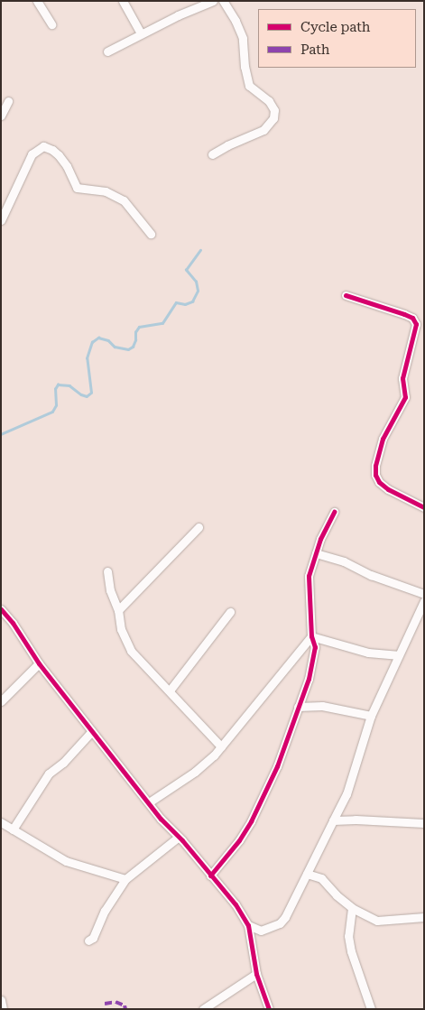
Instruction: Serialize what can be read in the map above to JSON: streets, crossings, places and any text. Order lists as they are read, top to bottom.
{
  "legend": ["Cycle path", "Path"]
}
